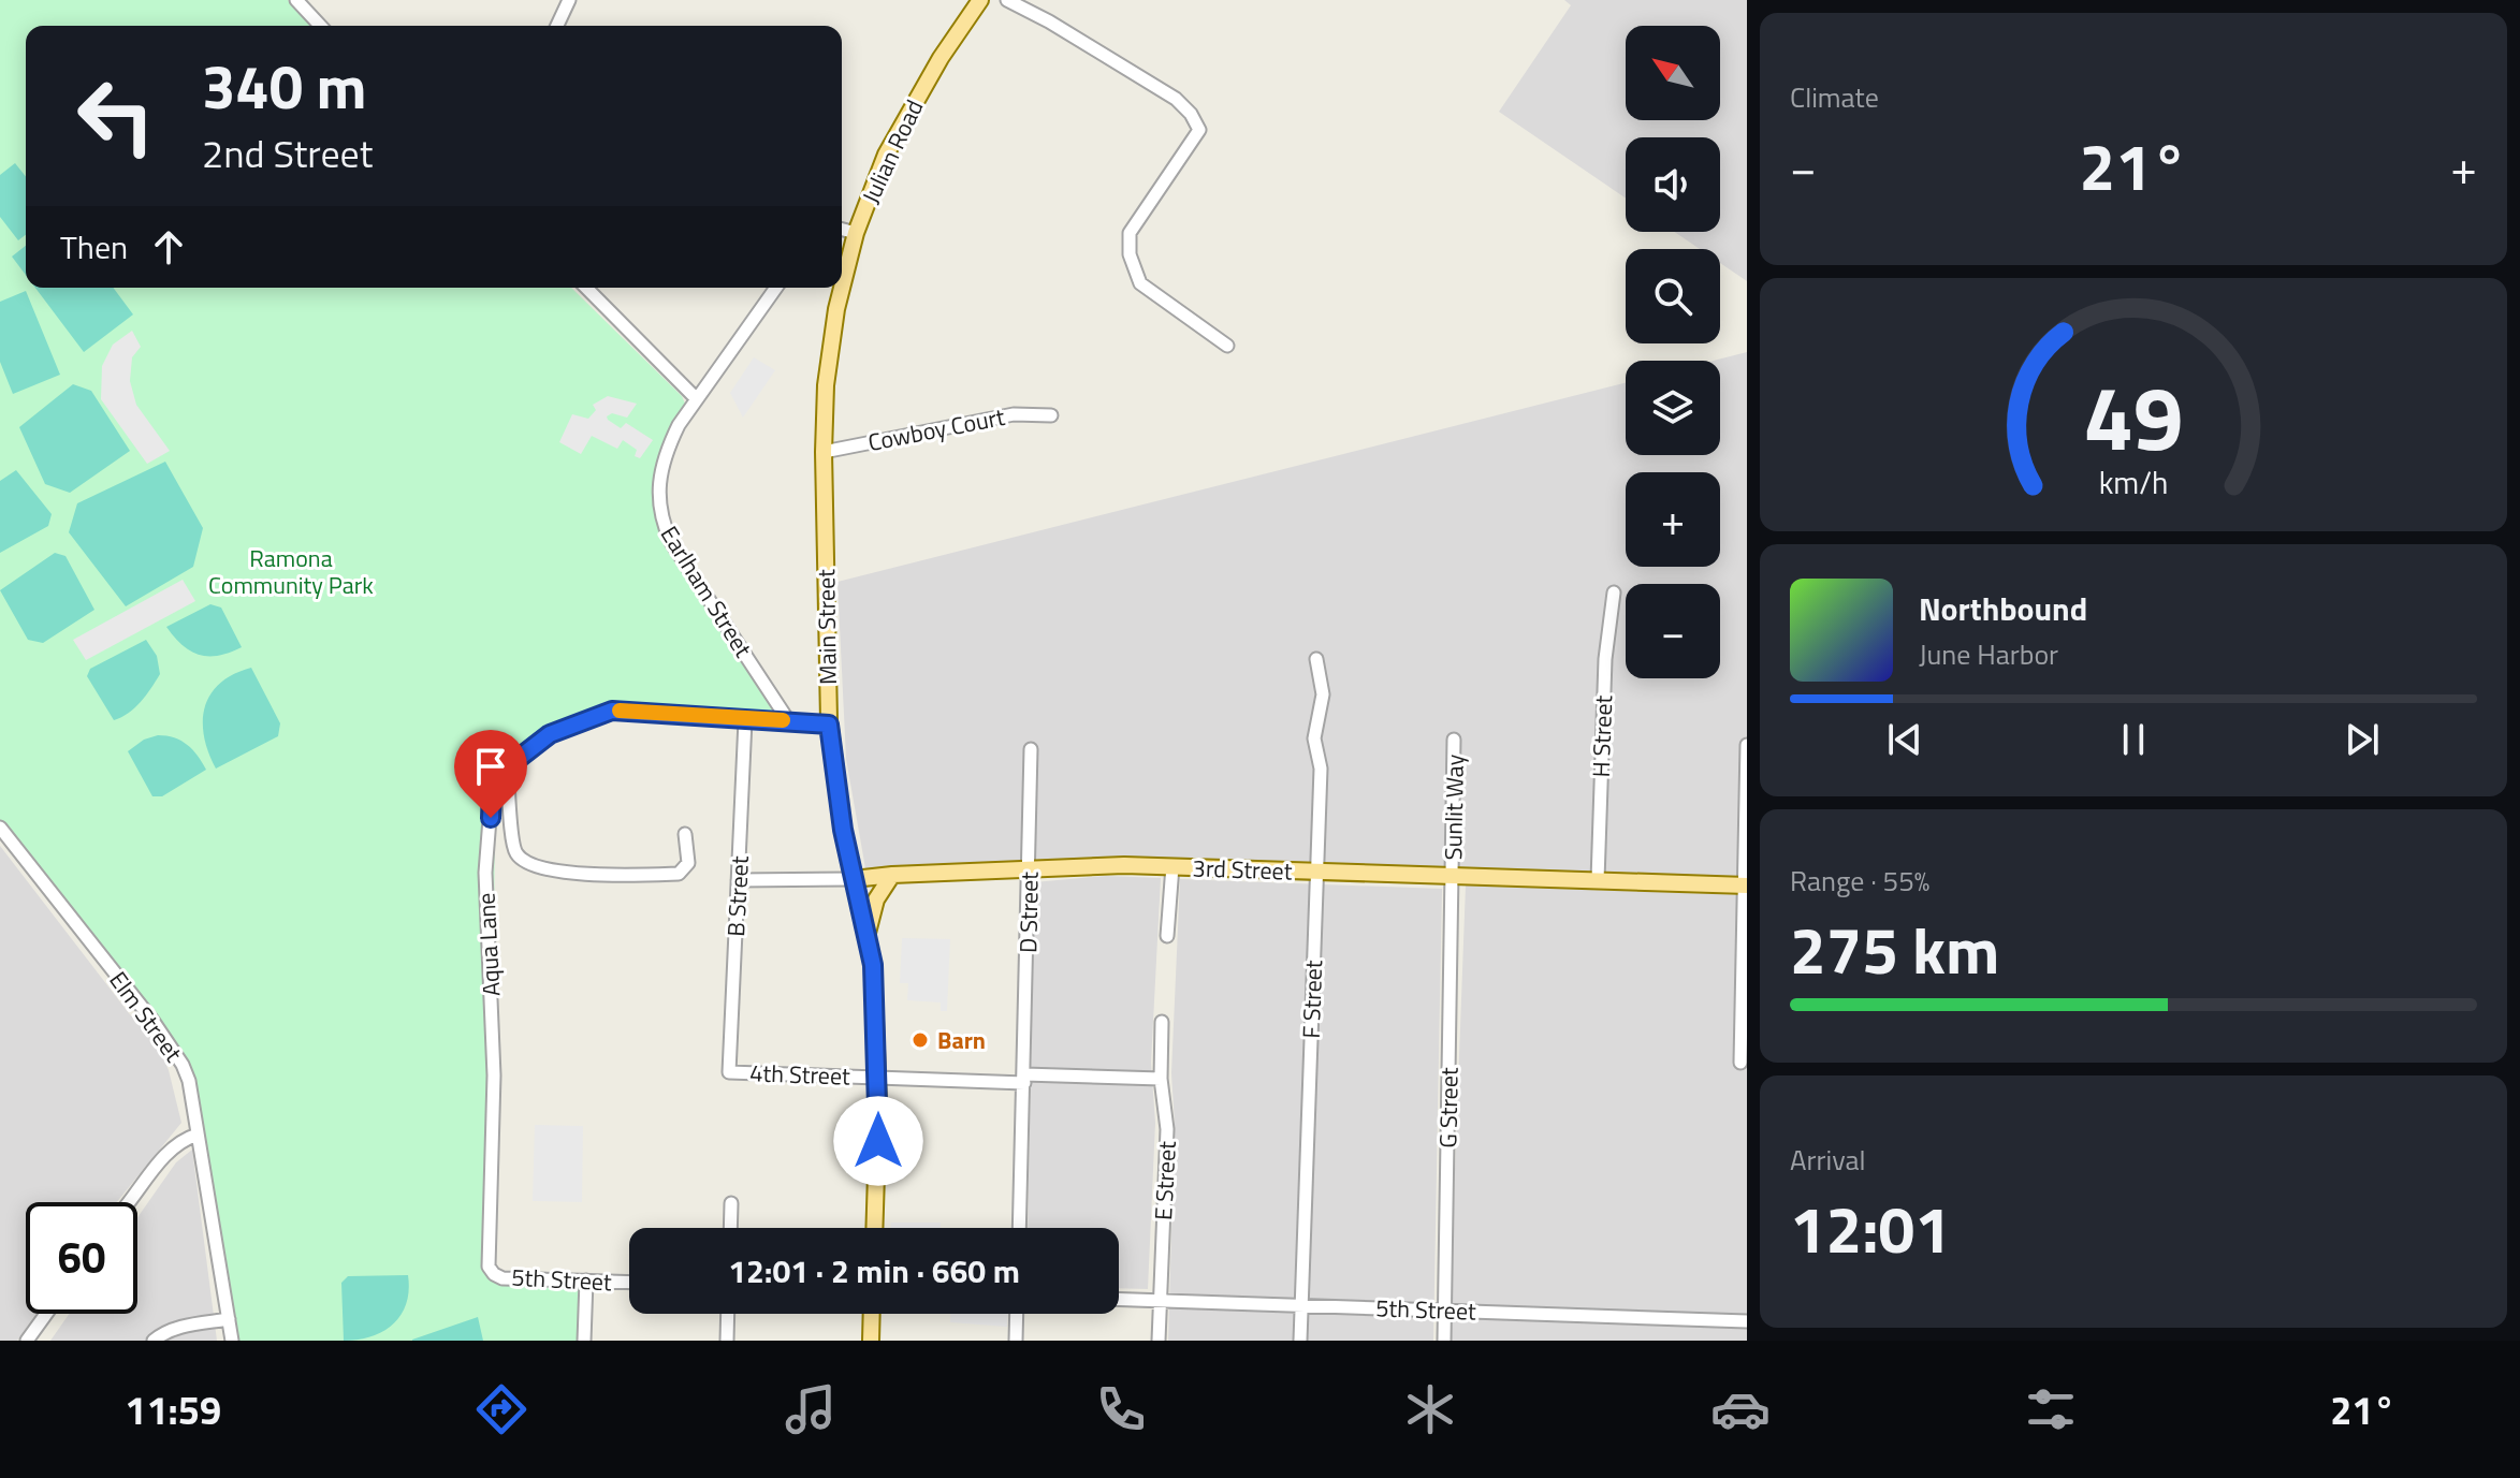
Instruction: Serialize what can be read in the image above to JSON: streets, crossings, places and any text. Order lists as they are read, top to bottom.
{
  "streets": {
    "main road": ["Julian Road", "Main Street", "3rd Street"],
    "street": [
      "Cowboy Court",
      "Earlham Street",
      "H Street",
      "Sunlit Way",
      "B Street",
      "D Street",
      "Aqua Lane",
      "F Street",
      "Elm Street",
      "4th Street",
      "G Street",
      "E Street",
      "5th Street"
    ]
  },
  "crossings": [
    ["Julian Road", "Cowboy Court"],
    ["Julian Road", "Main Street"],
    ["Earlham Street", "Aqua Lane"],
    ["Main Street", "3rd Street"],
    ["Main Street", "Aqua Lane"],
    ["Main Street", "4th Street"],
    ["H Street", "3rd Street"],
    ["Sunlit Way", "3rd Street"],
    ["Sunlit Way", "G Street"],
    ["3rd Street", "B Street"],
    ["3rd Street", "D Street"],
    ["3rd Street", "F Street"],
    ["3rd Street", "G Street"],
    ["B Street", "Aqua Lane"],
    ["B Street", "4th Street"],
    ["D Street", "4th Street"],
    ["Aqua Lane", "5th Street"],
    ["F Street", "5th Street"],
    ["4th Street", "E Street"],
    ["G Street", "5th Street"],
    ["E Street", "5th Street"]
  ],
  "parks": ["Ramona Community Park"],
  "places": ["Barn"],
  "north": "top left",
  "page": {
    "tile": [
      "Climate",
      ["Range · 55%", "275 km"],
      ["Arrival", "12:01"]
    ],
    "map_buttons": ["+", "−"],
    "turn": ["340 m", "2nd Street"],
    "heat": ["−", "21°", "+"],
    "then": "Then",
    "song": ["Northbound", "June Harbor"],
    "limit": "60",
    "trip": "12:01 · 2 min · 660 m",
    "tabs": ["11:59", "21°"],
    "gauge": ["49", "km/h"]
  }
}
